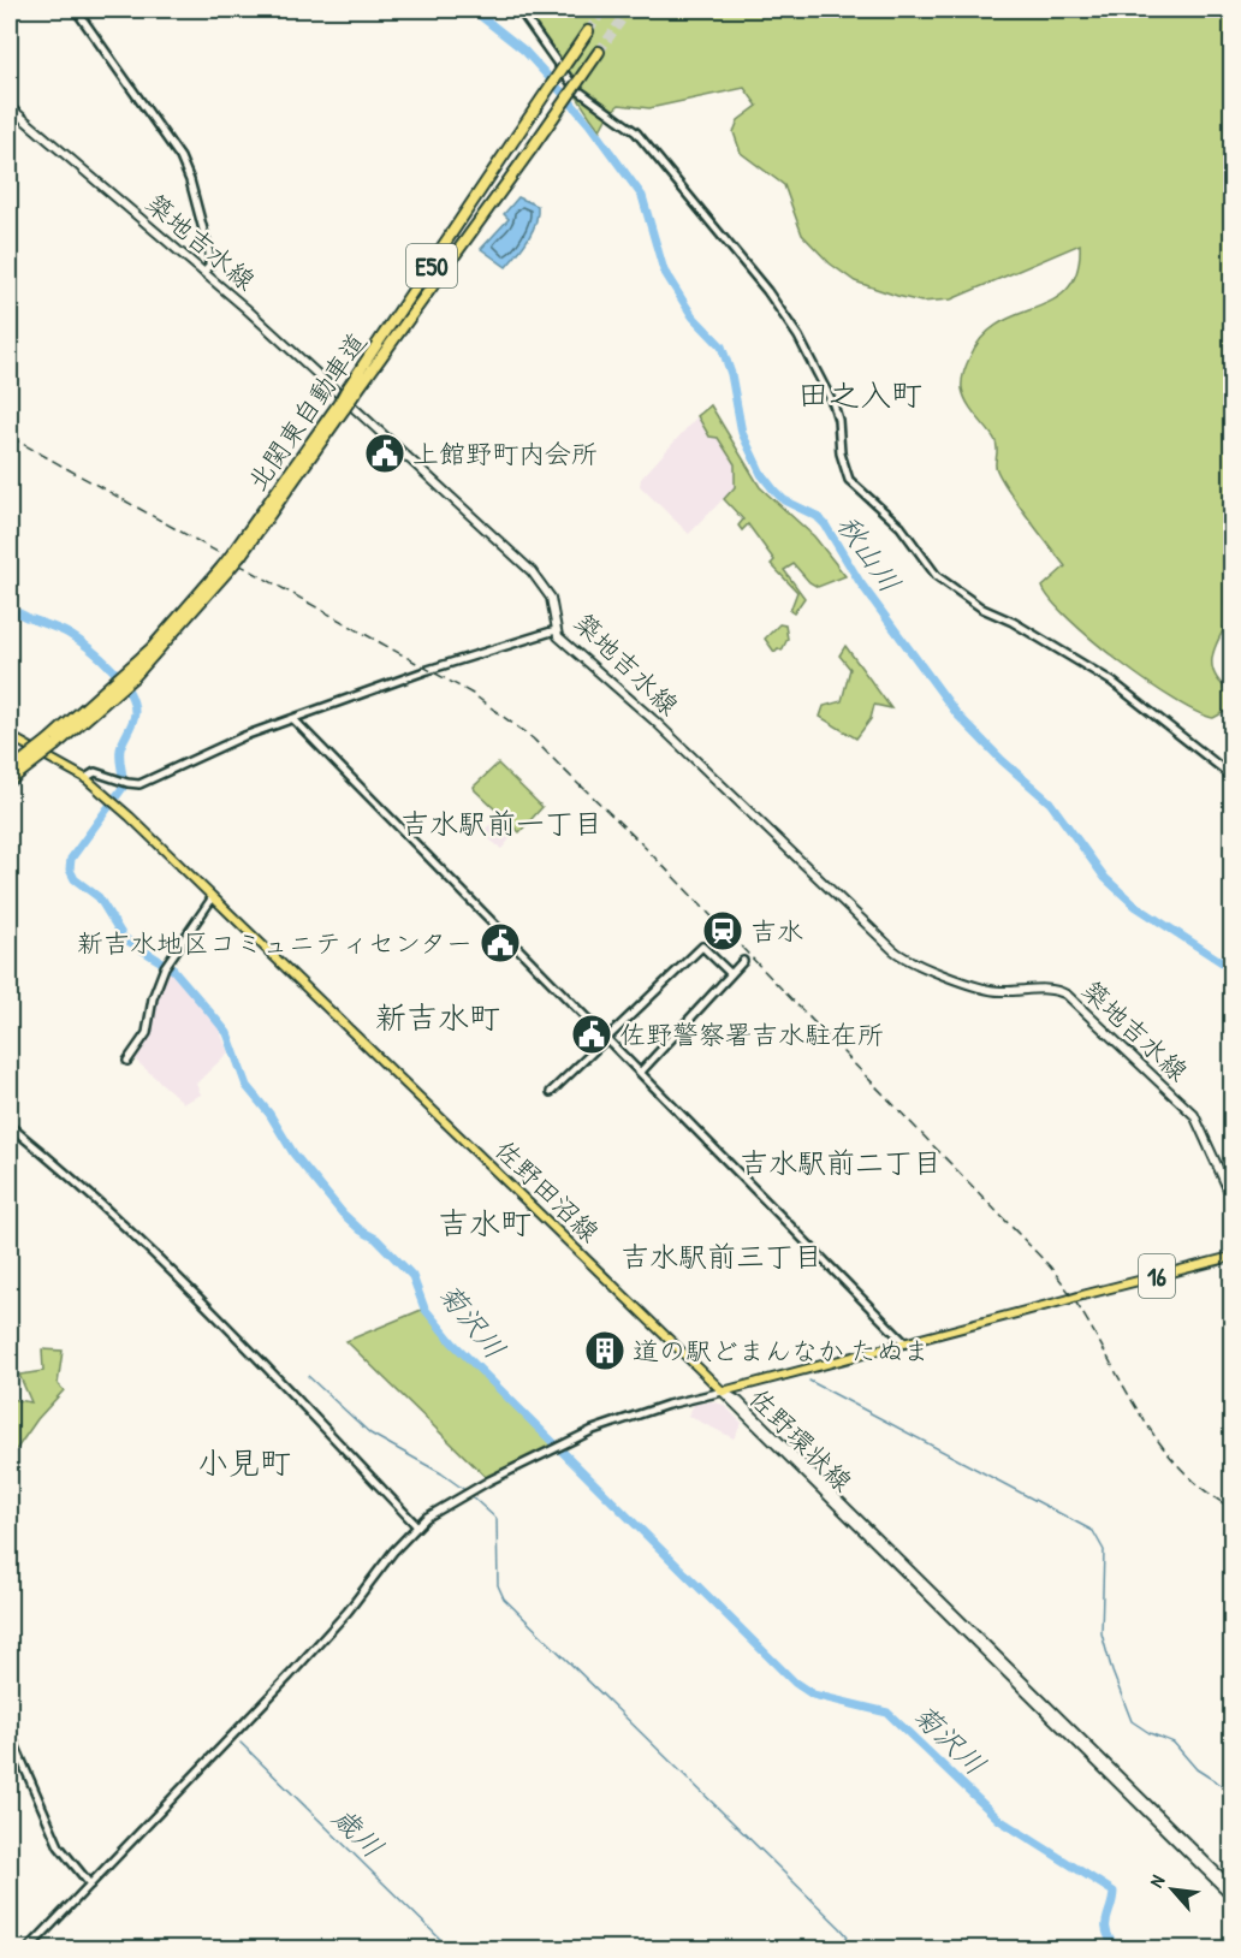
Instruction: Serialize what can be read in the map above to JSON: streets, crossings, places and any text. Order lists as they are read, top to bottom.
{
  "streets": {
    "highway": ["E50", "北関東自動車道"],
    "main road": [
      "築地吉水線",
      "佐野田沼線",
      "16",
      "佐野環状線"
    ]
  },
  "crossings": [
    ["佐野田沼線", "16"],
    ["佐野田沼線", "佐野環状線"],
    ["16", "佐野環状線"]
  ],
  "districts": [
    "田之入町",
    "吉水駅前一丁目",
    "新吉水町",
    "吉水駅前二丁目",
    "吉水町",
    "吉水駅前三丁目",
    "小見町"
  ],
  "water": ["秋山川", "菊沢川", "歳川"],
  "places": {
    "public building": ["上館野町内会所", "新吉水地区コミュニティセンター", "佐野警察署吉水駐在所"],
    "station": ["吉水"],
    "building": ["道の駅どまんなか たぬま"]
  },
  "north": "top left"
}
